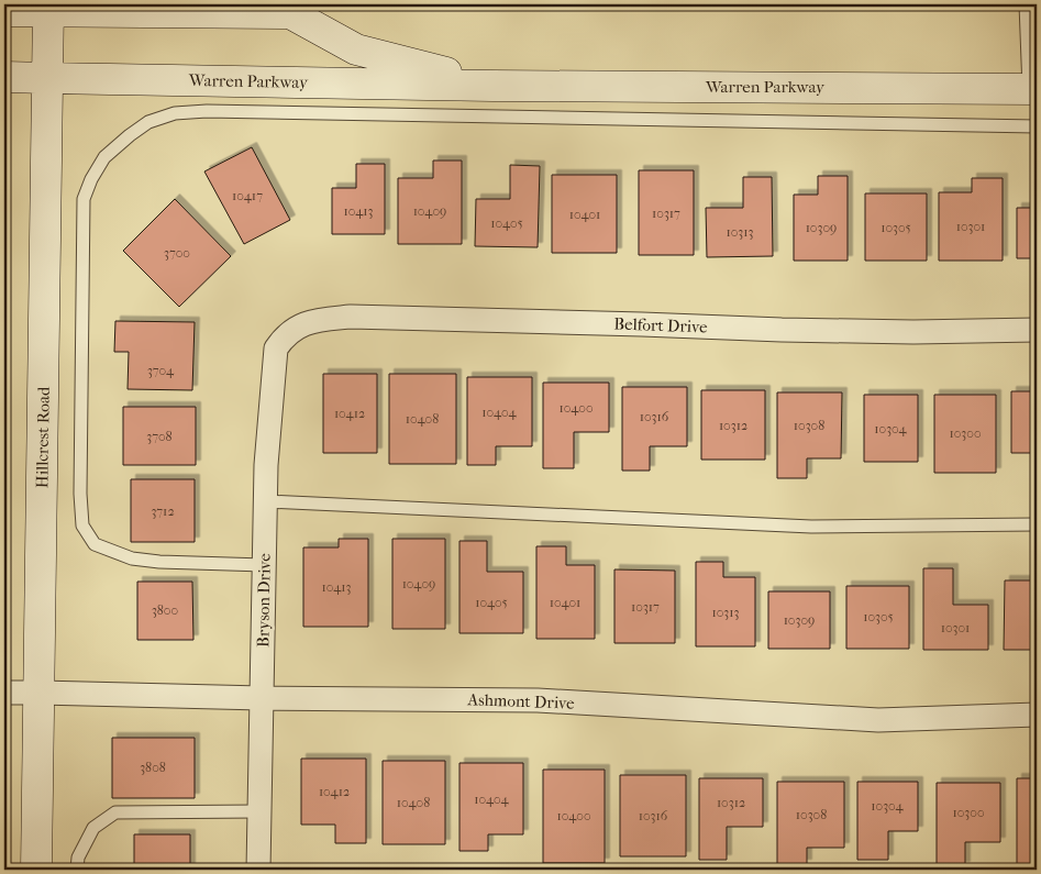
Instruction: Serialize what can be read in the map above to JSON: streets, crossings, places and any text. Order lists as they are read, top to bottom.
{
  "streets": {
    "main road": ["Warren Parkway", "Hillcrest Road"],
    "street": ["Belfort Drive", "Bryson Drive", "Ashmont Drive"]
  },
  "crossings": [
    ["Warren Parkway", "Hillcrest Road"],
    ["Belfort Drive", "Bryson Drive"],
    ["Hillcrest Road", "Ashmont Drive"],
    ["Bryson Drive", "Ashmont Drive"]
  ],
  "house_numbers": [
    "10417",
    "10413",
    "10409",
    "10317",
    "10401",
    "10405",
    "10301",
    "10309",
    "10305",
    "10313",
    "3700",
    "3704",
    "10400",
    "10404",
    "10412",
    "10316",
    "10408",
    "10312",
    "10308",
    "10304",
    "10300",
    "3708",
    "3712",
    "10409",
    "10413",
    "10405",
    "10401",
    "10317",
    "3800",
    "10313",
    "10305",
    "10309",
    "10301",
    "3808",
    "10412",
    "10404",
    "10408",
    "10312",
    "10304",
    "10300",
    "10308",
    "10400",
    "10316"
  ]
}
